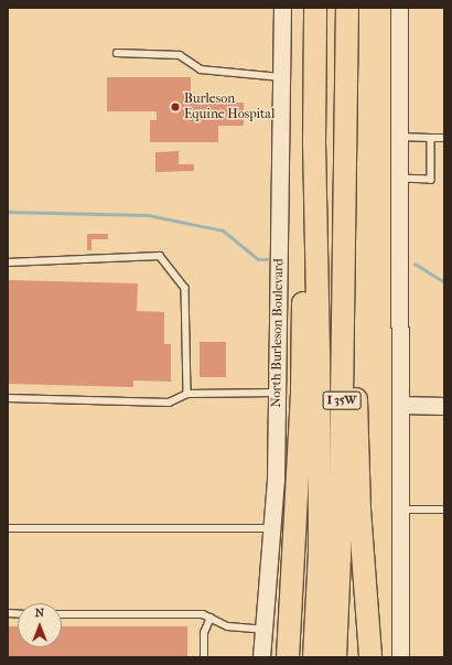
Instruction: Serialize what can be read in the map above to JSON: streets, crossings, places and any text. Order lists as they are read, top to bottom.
{
  "streets": {
    "highway": ["I 35W"],
    "main road": ["North Burleson Boulevard"]
  },
  "places": ["Burleson Equine Hospital"],
  "north": "top"
}
